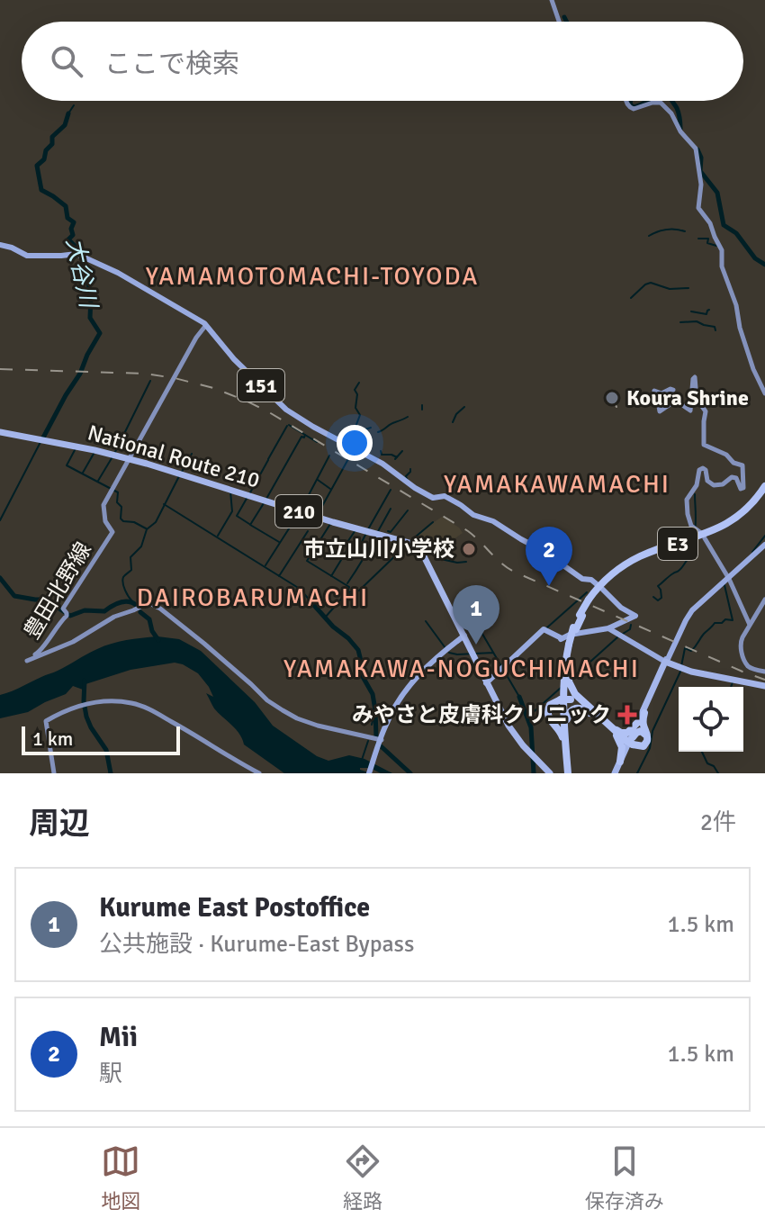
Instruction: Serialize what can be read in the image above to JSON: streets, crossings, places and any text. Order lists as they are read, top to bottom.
{
  "streets": {
    "highway": ["National Route 210", "210", "E3"],
    "main road": ["151", "豊田北野線"]
  },
  "crossings": [
    ["151", "豊田北野線"],
    ["National Route 210", "豊田北野線"]
  ],
  "districts": [
    "YAMAMOTOMACHI-TOYODA",
    "YAMAKAWAMACHI",
    "DAIROBARUMACHI",
    "YAMAKAWA-NOGUCHIMACHI"
  ],
  "water": ["大谷川"],
  "places": {
    "other": ["Koura Shrine", "市立山川小学校"],
    "health": ["みやさと皮膚科クリニック"]
  },
  "scale_bar": "1 km",
  "page": {
    "search": "ここで検索",
    "pins": ["2", "1"],
    "scale": "1 km",
    "heading": ["周辺", "2件"],
    "list": [
      {
        "mark": "1",
        "name": "Kurume East Postoffice",
        "note": "公共施設 · Kurume-East Bypass",
        "value": "1.5 km"
      },
      {
        "mark": "2",
        "name": "Mii",
        "note": "駅",
        "value": "1.5 km"
      }
    ],
    "nav": ["地図", "経路", "保存済み"]
  }
}
